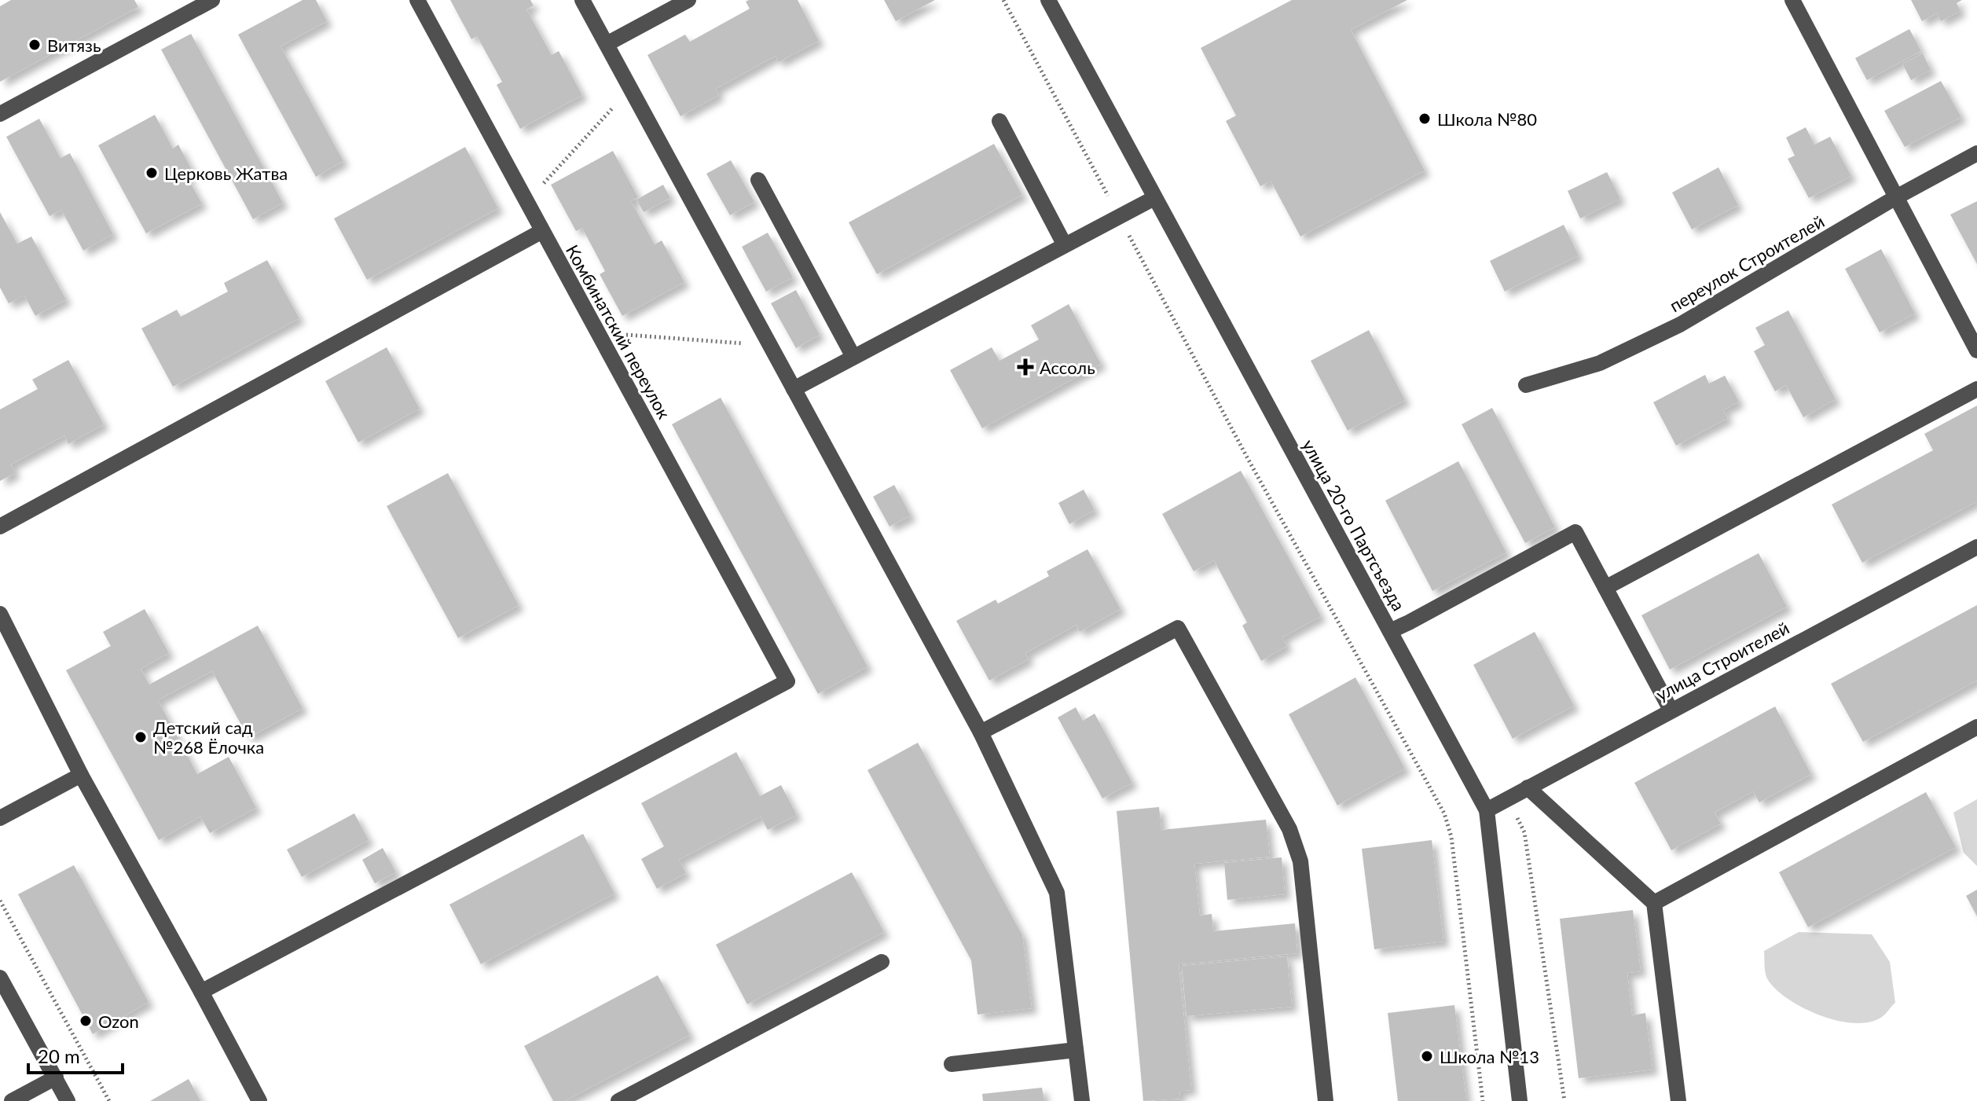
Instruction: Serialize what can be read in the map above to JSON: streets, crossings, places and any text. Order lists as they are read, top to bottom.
{
  "streets": {
    "street": [
      "переулок Строителей",
      "Комбинатский переулок",
      "улица 20-го Партсъезда",
      "улица Строителей"
    ]
  },
  "crossings": [
    ["улица 20-го Партсъезда", "улица Строителей"]
  ],
  "places": {
    "other": [
      "Витязь",
      "Школа №80",
      "Церковь Жатва",
      "Детский сад №268 Ёлочка",
      "Ozon",
      "Школа №13"
    ],
    "health": ["Ассоль"]
  },
  "scale_bar": "20 m"
}
